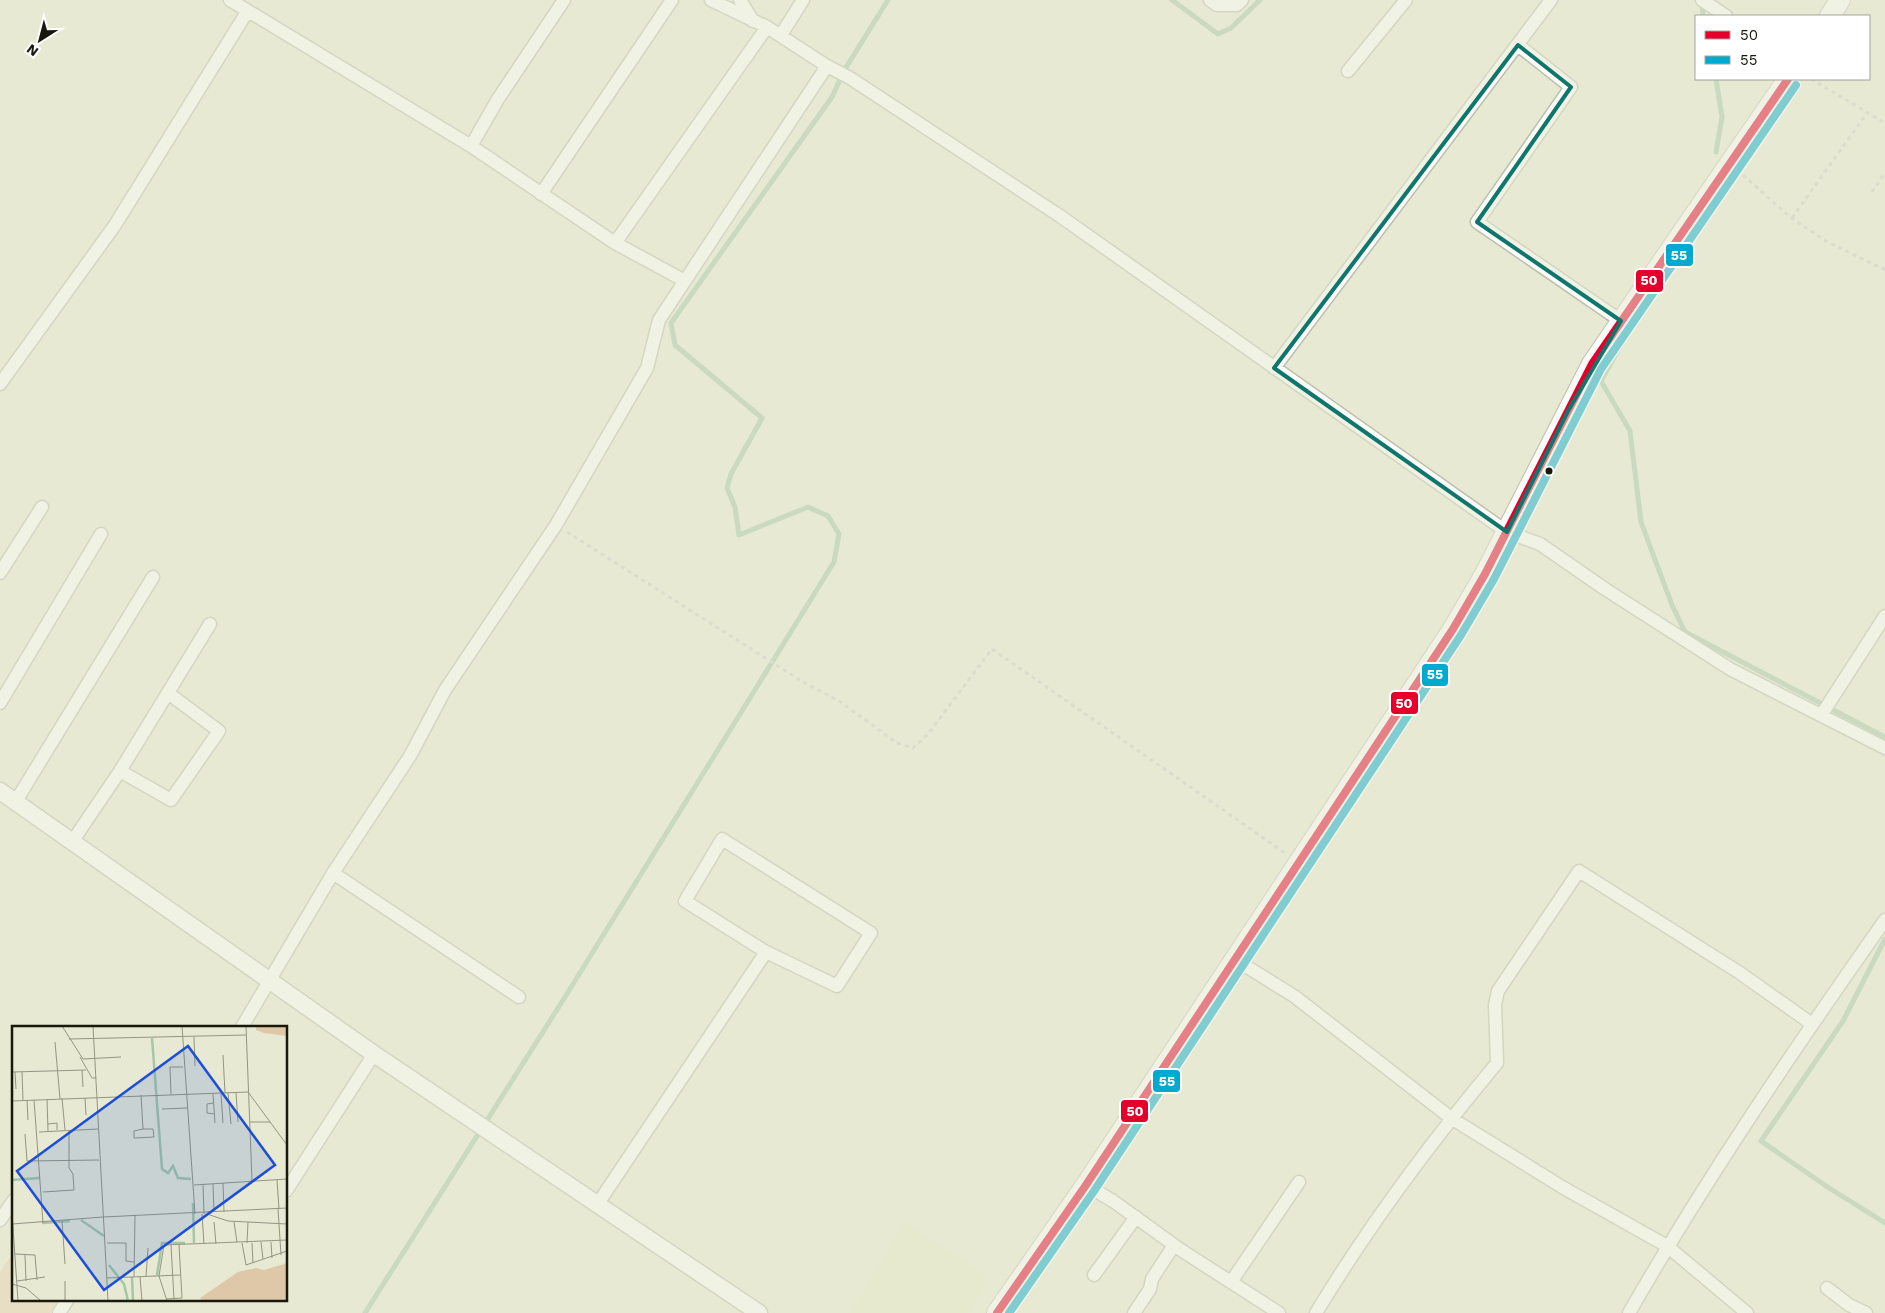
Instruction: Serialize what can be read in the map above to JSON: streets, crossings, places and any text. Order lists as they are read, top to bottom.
{
  "lines": ["transit line 50", "transit line 55"],
  "legend": ["50", "55"],
  "north": "bottom left"
}
